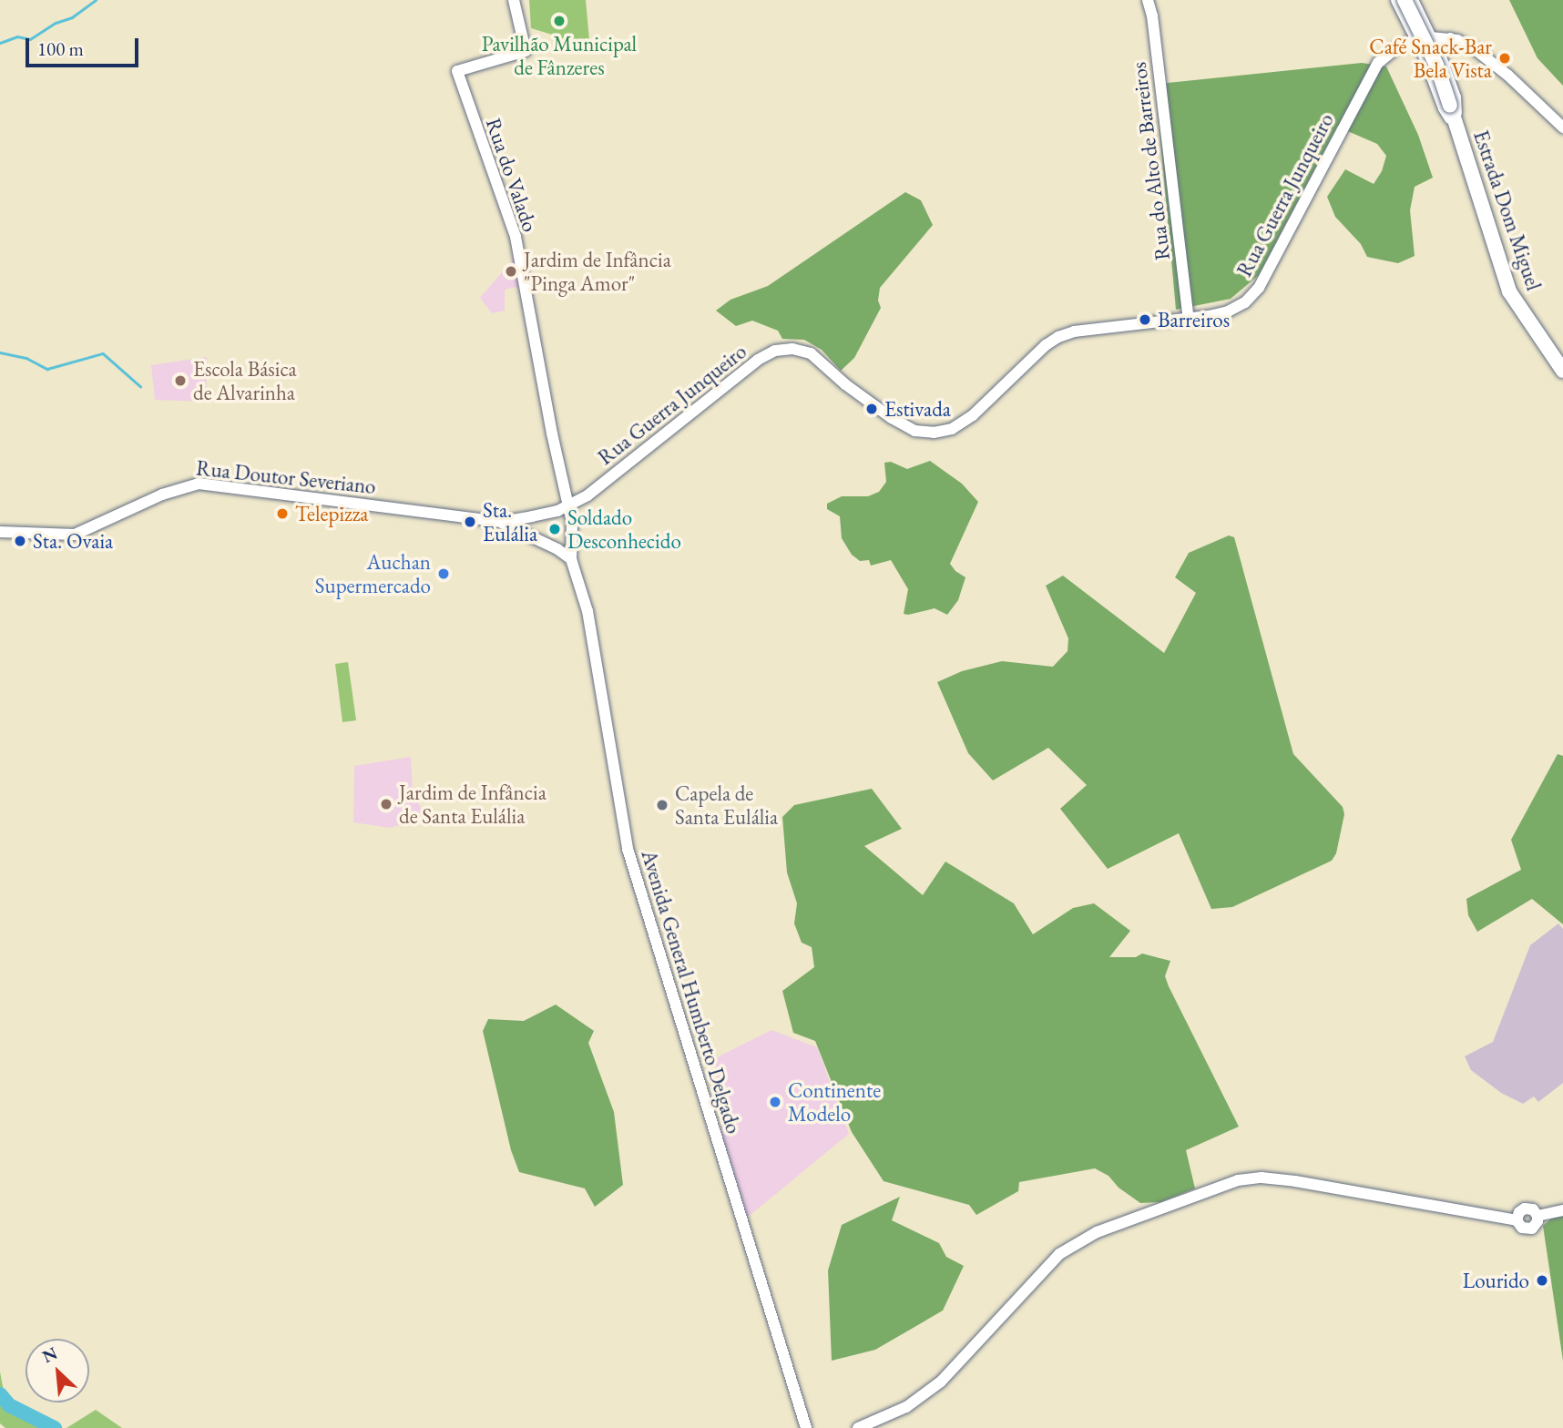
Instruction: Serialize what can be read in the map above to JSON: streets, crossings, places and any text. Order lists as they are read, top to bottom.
{
  "streets": {
    "main road": ["Estrada Dom Miguel"],
    "street": [
      "Rua do Alto de Barreiros",
      "Rua do Valado",
      "Rua Guerra Junqueiro",
      "Rua Doutor Severiano",
      "Avenida General Humberto Delgado"
    ]
  },
  "crossings": [
    ["Rua do Alto de Barreiros", "Rua Guerra Junqueiro"],
    ["Rua do Valado", "Rua Guerra Junqueiro"],
    ["Rua do Valado", "Avenida General Humberto Delgado"],
    ["Rua Guerra Junqueiro", "Estrada Dom Miguel"],
    ["Rua Guerra Junqueiro", "Rua Doutor Severiano"]
  ],
  "places": [
    "Pavilhão Municipal de Fânzeres",
    "Café Snack-Bar Bela Vista",
    "Jardim de Infância \"Pinga Amor\"",
    "Barreiros",
    "Escola Básica de Alvarinha",
    "Estivada",
    "Telepizza",
    "Sta. Eulália",
    "Soldado Desconhecido",
    "Sta. Ovaia",
    "Auchan Supermercado",
    "Jardim de Infância de Santa Eulália",
    "Capela de Santa Eulália",
    "Continente Modelo",
    "Lourido"
  ],
  "scale_bar": "100 m",
  "north": "top left"
}
